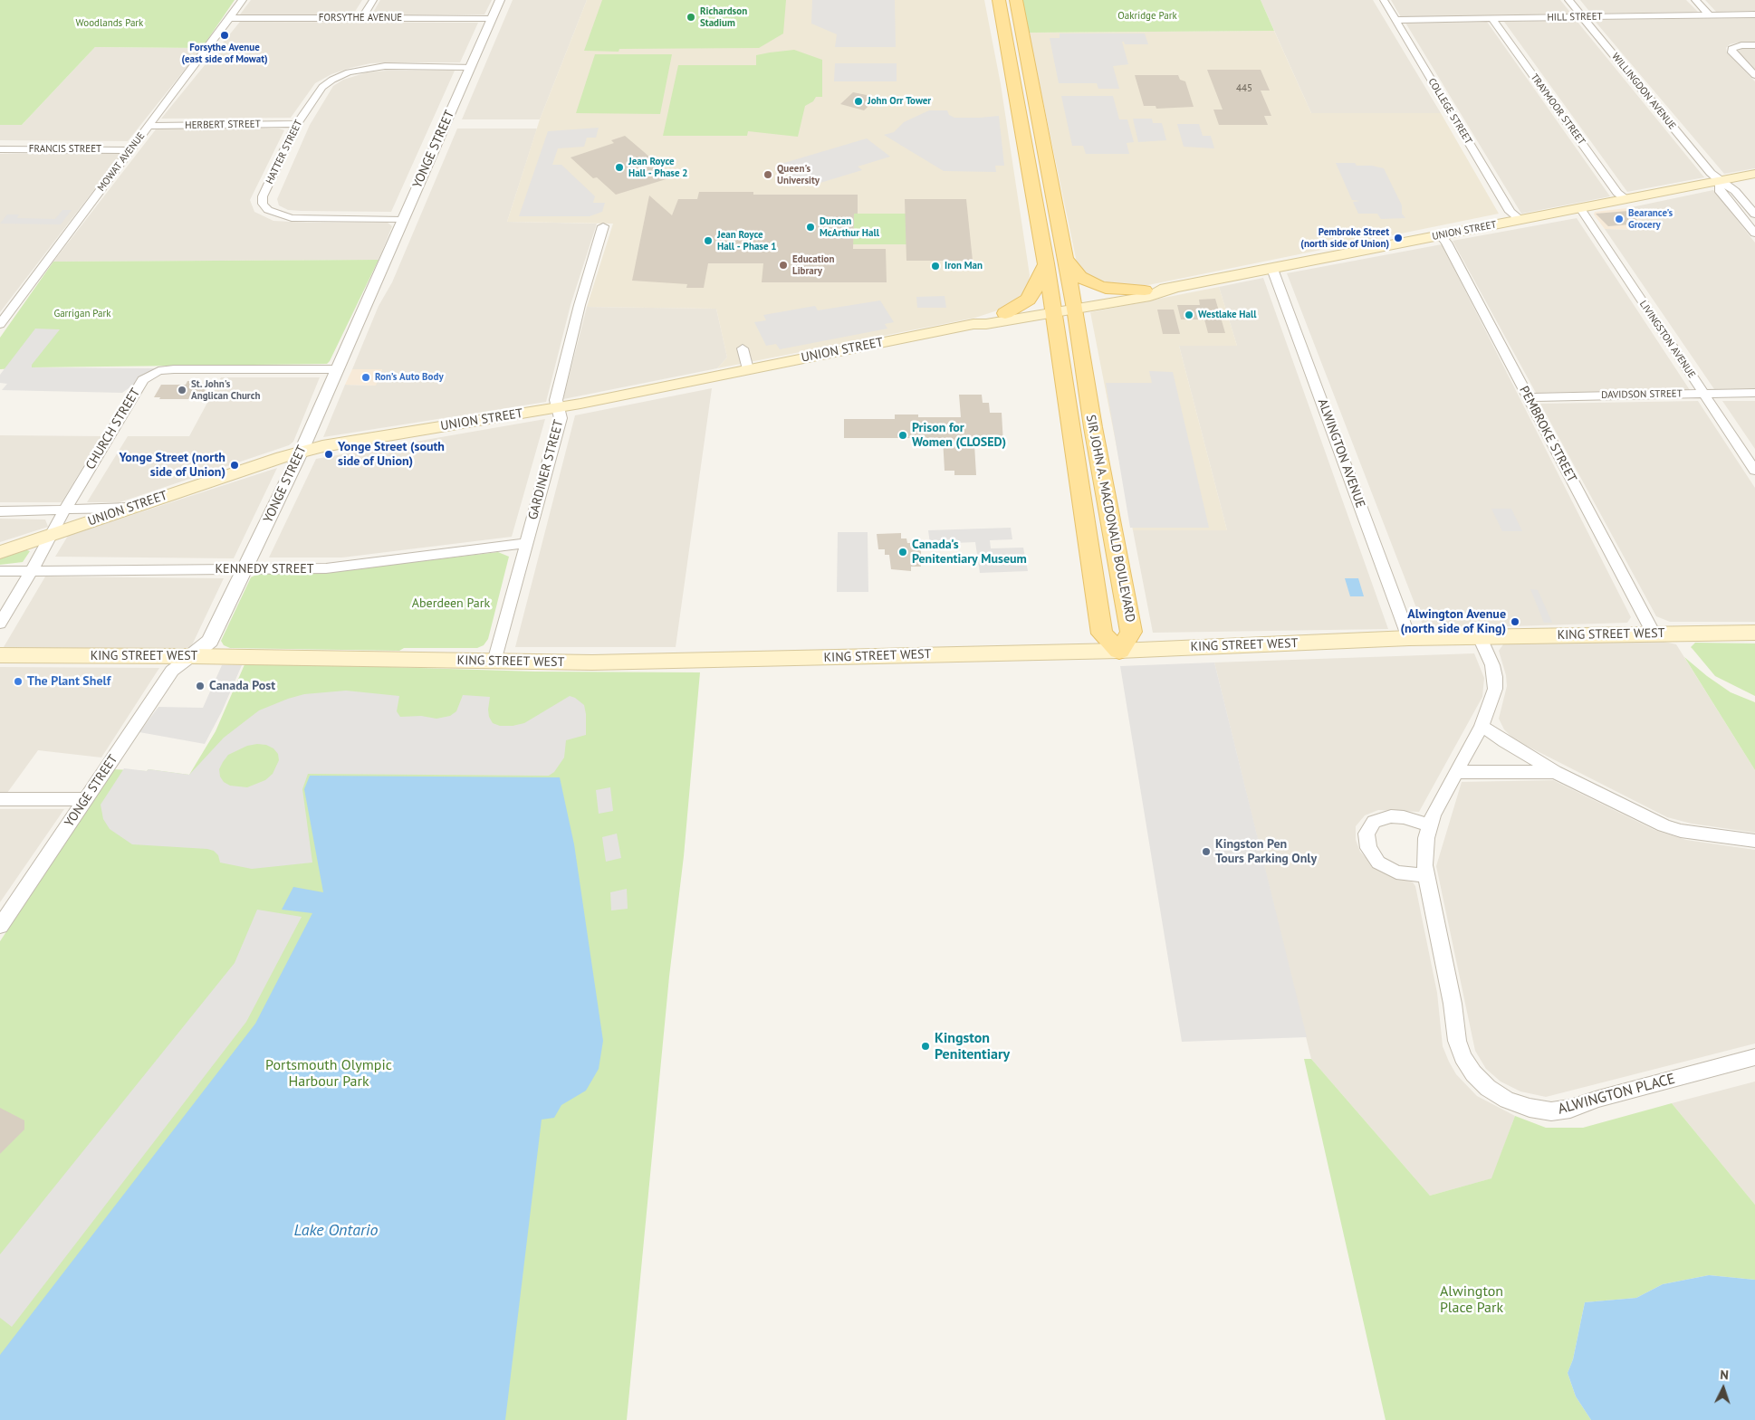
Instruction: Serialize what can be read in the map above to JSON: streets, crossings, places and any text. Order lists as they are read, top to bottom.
{
  "streets": {
    "main road": ["UNION STREET", "SIR JOHN A. MACDONALD BOULEVARD", "KING STREET WEST"],
    "street": [
      "HILL STREET",
      "FORSYTHE AVENUE",
      "WILLINGDON AVENUE",
      "TRAYMOOR STREET",
      "COLLEGE STREET",
      "HERBERT STREET",
      "FRANCIS STREET",
      "YONGE STREET",
      "HATTER STREET",
      "MOWAT AVENUE",
      "LIVINGSTON AVENUE",
      "DAVIDSON STREET",
      "CHURCH STREET",
      "PEMBROKE STREET",
      "ALWINGTON AVENUE",
      "GARDINER STREET",
      "KENNEDY STREET",
      "ALWINGTON PLACE"
    ]
  },
  "crossings": [
    ["HILL STREET", "WILLINGDON AVENUE"],
    ["HILL STREET", "TRAYMOOR STREET"],
    ["HILL STREET", "COLLEGE STREET"],
    ["FORSYTHE AVENUE", "YONGE STREET"],
    ["FORSYTHE AVENUE", "MOWAT AVENUE"],
    ["WILLINGDON AVENUE", "UNION STREET"],
    ["TRAYMOOR STREET", "UNION STREET"],
    ["COLLEGE STREET", "UNION STREET"],
    ["HERBERT STREET", "HATTER STREET"],
    ["HERBERT STREET", "MOWAT AVENUE"],
    ["FRANCIS STREET", "MOWAT AVENUE"],
    ["YONGE STREET", "HATTER STREET"],
    ["YONGE STREET", "UNION STREET"],
    ["YONGE STREET", "CHURCH STREET"],
    ["YONGE STREET", "KENNEDY STREET"],
    ["YONGE STREET", "KING STREET WEST"],
    ["UNION STREET", "LIVINGSTON AVENUE"],
    ["UNION STREET", "CHURCH STREET"],
    ["UNION STREET", "PEMBROKE STREET"],
    ["UNION STREET", "ALWINGTON AVENUE"],
    ["UNION STREET", "GARDINER STREET"],
    ["UNION STREET", "SIR JOHN A. MACDONALD BOULEVARD"],
    ["LIVINGSTON AVENUE", "DAVIDSON STREET"],
    ["DAVIDSON STREET", "PEMBROKE STREET"],
    ["CHURCH STREET", "KENNEDY STREET"],
    ["PEMBROKE STREET", "KING STREET WEST"],
    ["ALWINGTON AVENUE", "KING STREET WEST"],
    ["GARDINER STREET", "KENNEDY STREET"],
    ["GARDINER STREET", "KING STREET WEST"],
    ["SIR JOHN A. MACDONALD BOULEVARD", "KING STREET WEST"],
    ["KING STREET WEST", "ALWINGTON PLACE"]
  ],
  "water": ["Lake Ontario"],
  "parks": [
    "Oakridge Park",
    "Woodlands Park",
    "Garrigan Park",
    "Aberdeen Park",
    "Portsmouth Olympic Harbour Park",
    "Alwington Place Park"
  ],
  "places": [
    "Richardson Stadium",
    "Forsythe Avenue (east side of Mowat)",
    "John Orr Tower",
    "Jean Royce Hall - Phase 2",
    "Queen's University",
    "Bearance's Grocery",
    "Duncan McArthur Hall",
    "Pembroke Street (north side of Union)",
    "Jean Royce Hall - Phase 1",
    "Education Library",
    "Iron Man",
    "Westlake Hall",
    "Ron’s Auto Body",
    "St. John's Anglican Church",
    "Prison for Women (CLOSED)",
    "Yonge Street (south side of Union)",
    "Yonge Street (north side of Union)",
    "Canada's Penitentiary Museum",
    "Alwington Avenue (north side of King)",
    "The Plant Shelf",
    "Canada Post",
    "Kingston Pen Tours Parking Only",
    "Kingston Penitentiary"
  ],
  "house_numbers": ["445"],
  "north": "top"
}
